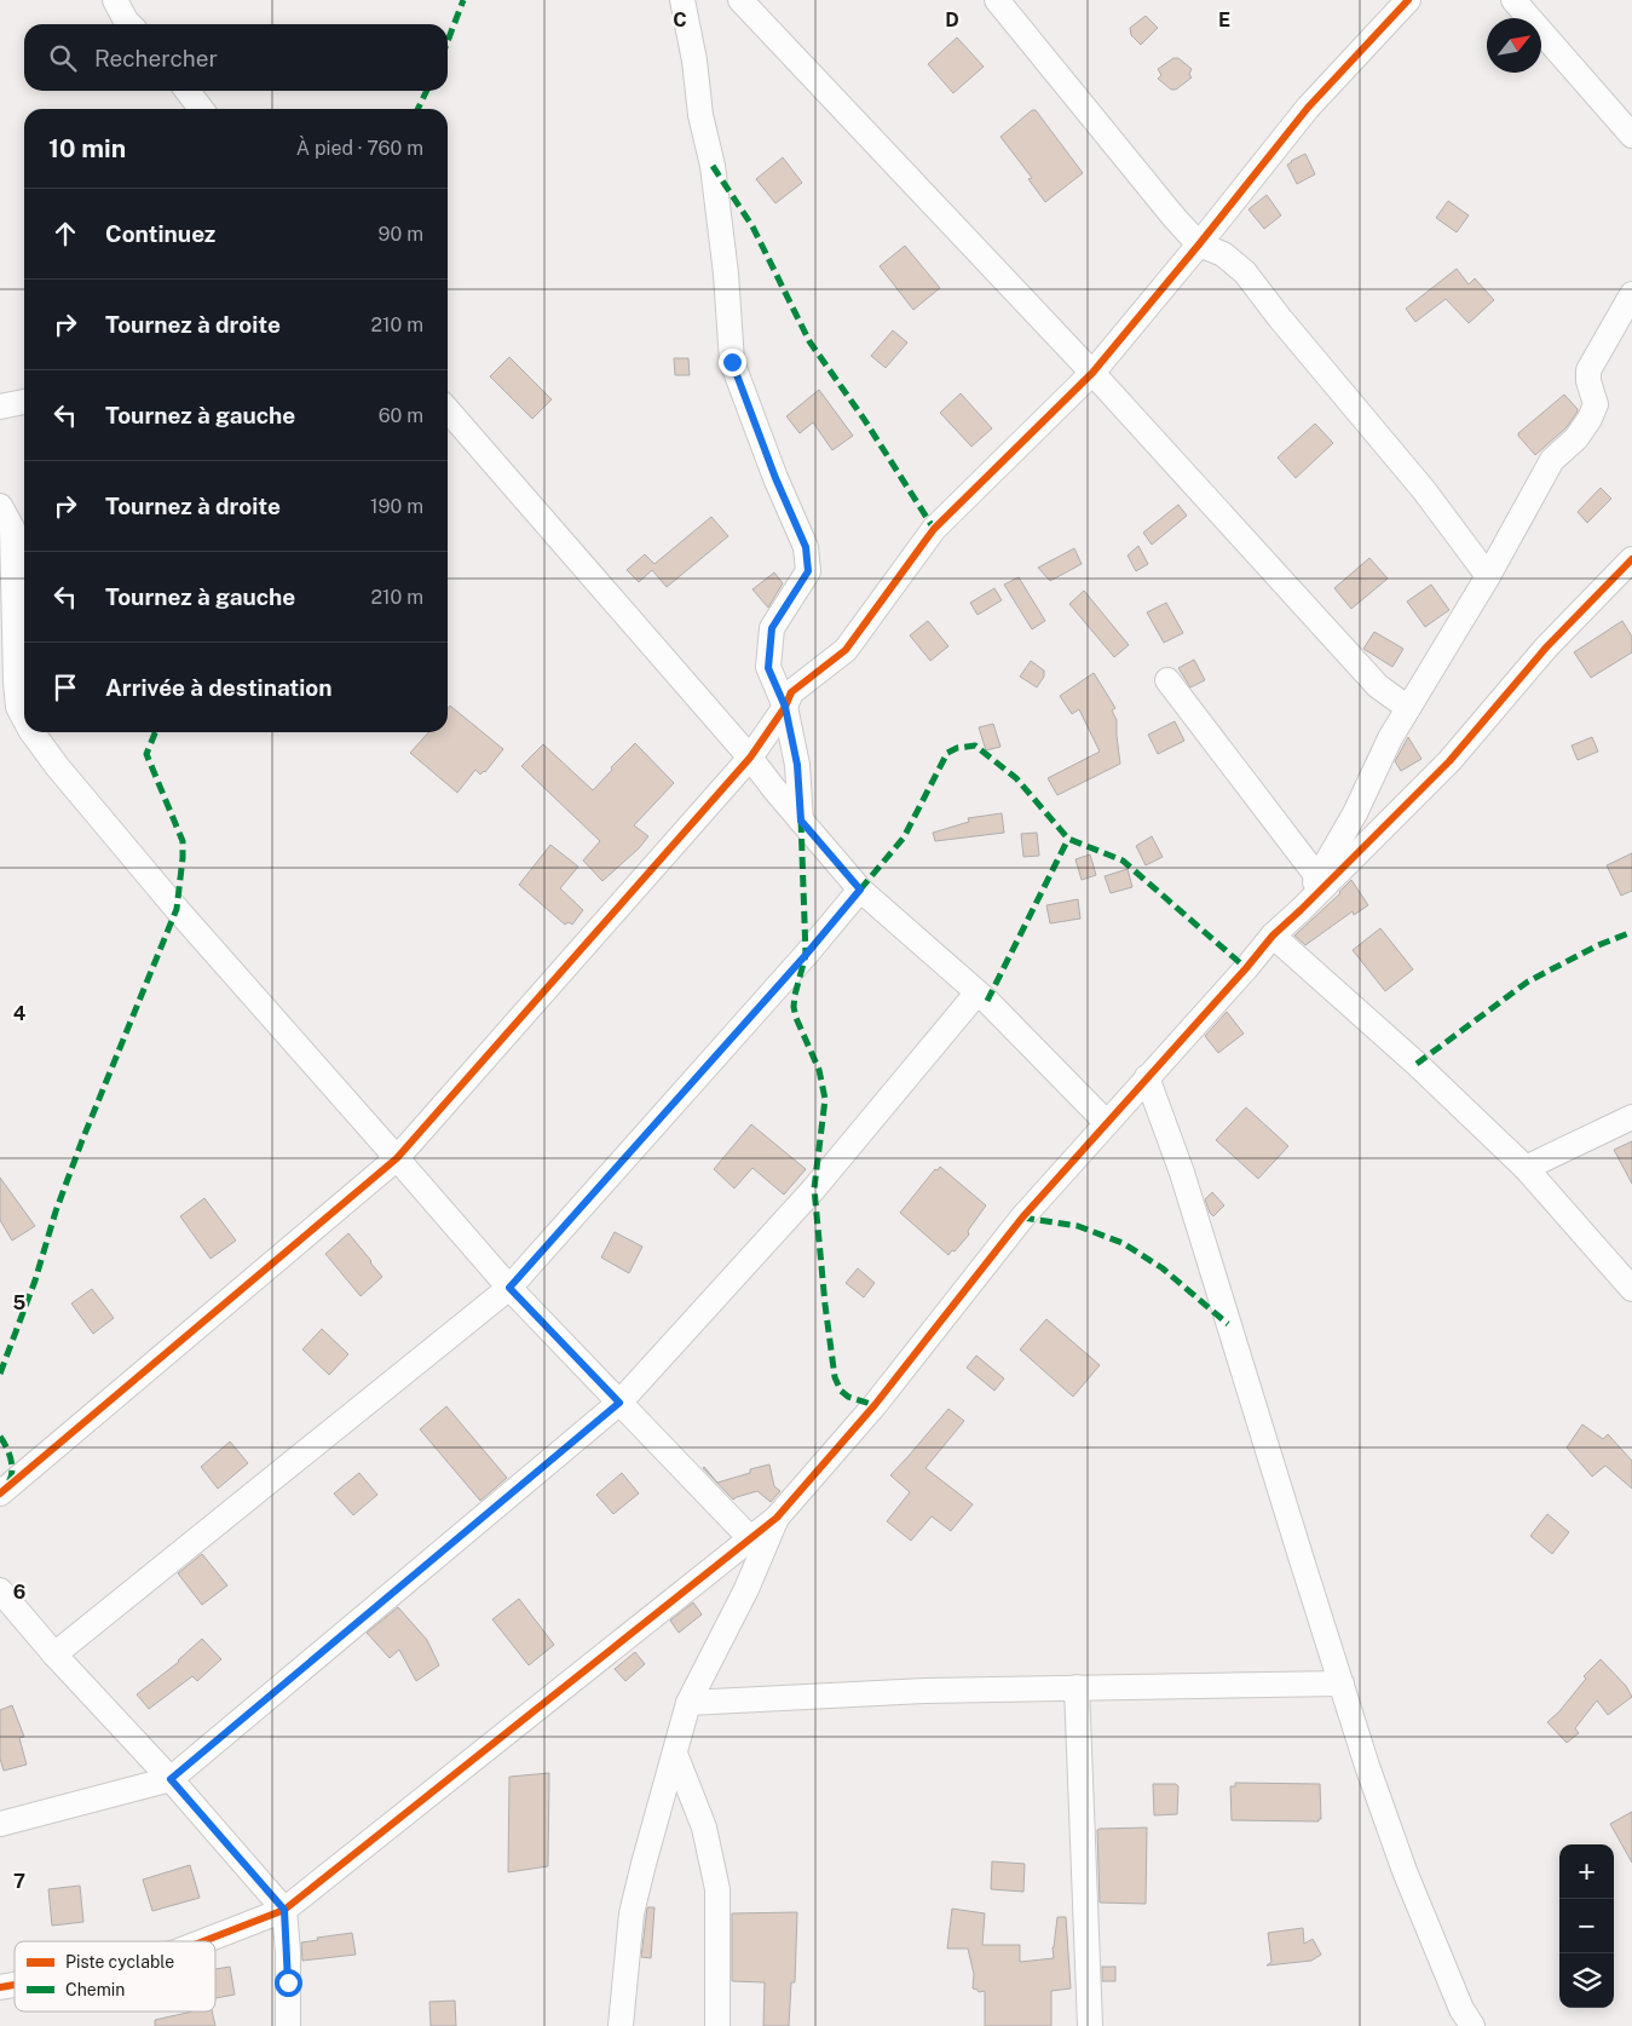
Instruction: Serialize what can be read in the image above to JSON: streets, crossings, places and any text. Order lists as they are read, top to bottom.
{
  "legend": ["Piste cyclable", "Chemin"],
  "north": "top right",
  "page": {
    "search": "Rechercher",
    "heading": ["10 min", "À pied · 760 m"],
    "list": [
      ["Continuez", "90 m"],
      ["Tournez à droite", "210 m"],
      ["Tournez à gauche", "60 m"],
      ["Tournez à droite", "190 m"],
      ["Tournez à gauche", "210 m"],
      "Arrivée à destination"
    ],
    "map_buttons": ["+", "−"]
  },
  "grid": {
    "columns": ["C", "D", "E"],
    "rows": [
      "4",
      "5",
      "6",
      "7"
    ]
  }
}
